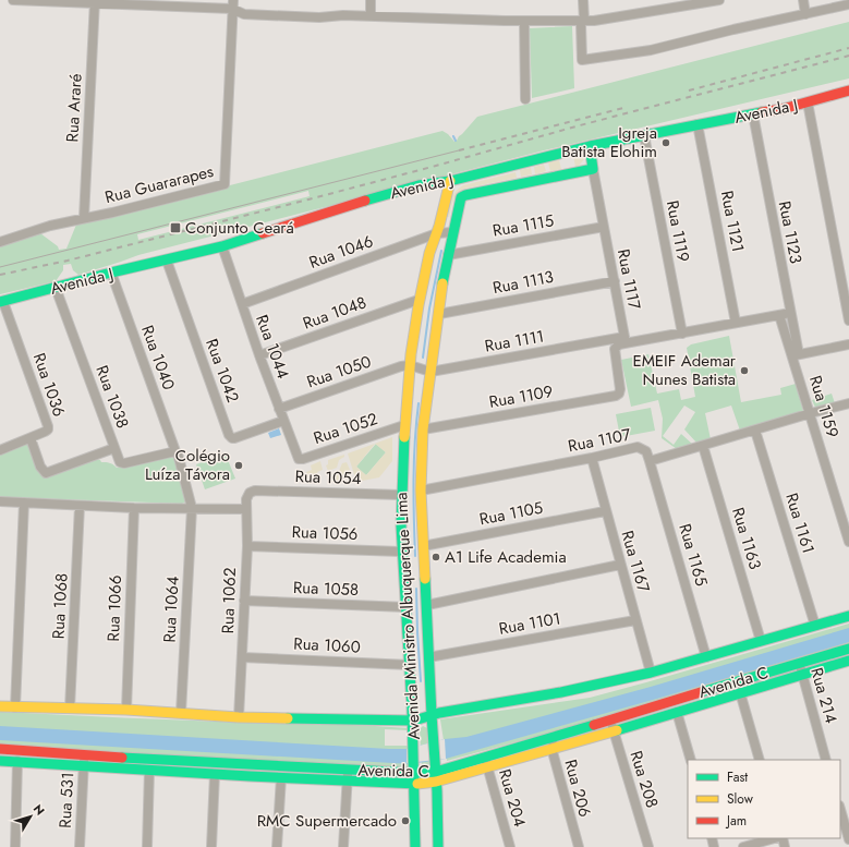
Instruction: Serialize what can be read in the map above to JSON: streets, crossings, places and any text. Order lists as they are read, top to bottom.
{
  "streets": {
    "street": [
      "Rua Araré",
      "Avenida J",
      "Rua Guararapes",
      "Rua 1121",
      "Rua 1115",
      "Rua 1119",
      "Rua 1123",
      "Rua 1046",
      "Rua 1117",
      "Rua 1113",
      "Rua 1048",
      "Rua 1111",
      "Rua 1044",
      "Rua 1040",
      "Rua 1042",
      "Rua 1050",
      "Rua 1036",
      "Rua 1038",
      "Rua 1109",
      "Rua 1159",
      "Rua 1052",
      "Rua 1107",
      "Rua 1054",
      "Rua 1105",
      "Rua 1161",
      "Rua 1056",
      "Rua 1163",
      "Rua 1165",
      "Rua 1167",
      "Rua 1058",
      "Rua 1062",
      "Rua 1068",
      "Rua 1066",
      "Rua 1064",
      "Avenida Ministro Albuquerque Lima",
      "Rua 1101",
      "Rua 1060",
      "Avenida C",
      "Rua 214",
      "Rua 208",
      "Rua 206",
      "Rua 204",
      "Rua 531"
    ]
  },
  "crossings": [
    ["Rua Araré", "Rua Guararapes"],
    ["Avenida J", "Rua 1121"],
    ["Avenida J", "Rua 1119"],
    ["Avenida J", "Rua 1123"],
    ["Avenida J", "Rua 1044"],
    ["Avenida J", "Rua 1040"],
    ["Avenida J", "Rua 1042"],
    ["Avenida J", "Rua 1036"],
    ["Avenida J", "Rua 1038"],
    ["Avenida J", "Avenida Ministro Albuquerque Lima"],
    ["Rua 1121", "Rua 1111"],
    ["Rua 1115", "Rua 1117"],
    ["Rua 1115", "Avenida Ministro Albuquerque Lima"],
    ["Rua 1119", "Rua 1111"],
    ["Rua 1123", "Rua 1111"],
    ["Rua 1123", "Rua 1159"],
    ["Rua 1046", "Rua 1044"],
    ["Rua 1046", "Avenida Ministro Albuquerque Lima"],
    ["Rua 1117", "Rua 1113"],
    ["Rua 1117", "Rua 1111"],
    ["Rua 1117", "Rua 1109"],
    ["Rua 1117", "Avenida Ministro Albuquerque Lima"],
    ["Rua 1113", "Avenida Ministro Albuquerque Lima"],
    ["Rua 1048", "Rua 1044"],
    ["Rua 1048", "Avenida Ministro Albuquerque Lima"],
    ["Rua 1111", "Rua 1050"],
    ["Rua 1111", "Rua 1109"],
    ["Rua 1111", "Rua 1159"],
    ["Rua 1111", "Avenida Ministro Albuquerque Lima"],
    ["Rua 1044", "Rua 1042"],
    ["Rua 1044", "Rua 1050"],
    ["Rua 1044", "Rua 1052"],
    ["Rua 1040", "Rua 1038"],
    ["Rua 1040", "Rua 1064"],
    ["Rua 1050", "Avenida Ministro Albuquerque Lima"],
    ["Rua 1109", "Avenida Ministro Albuquerque Lima"],
    ["Rua 1159", "Rua 1107"],
    ["Rua 1052", "Avenida Ministro Albuquerque Lima"],
    ["Rua 1107", "Rua 1161"],
    ["Rua 1107", "Rua 1163"],
    ["Rua 1107", "Rua 1165"],
    ["Rua 1107", "Rua 1167"],
    ["Rua 1107", "Avenida Ministro Albuquerque Lima"],
    ["Rua 1054", "Rua 1062"],
    ["Rua 1054", "Avenida Ministro Albuquerque Lima"],
    ["Rua 1105", "Rua 1167"],
    ["Rua 1105", "Avenida Ministro Albuquerque Lima"],
    ["Rua 1161", "Avenida C"],
    ["Rua 1056", "Rua 1062"],
    ["Rua 1056", "Avenida Ministro Albuquerque Lima"],
    ["Rua 1163", "Avenida C"],
    ["Rua 1165", "Avenida C"],
    ["Rua 1167", "Rua 1101"],
    ["Rua 1167", "Avenida C"],
    ["Rua 1058", "Rua 1062"],
    ["Rua 1058", "Avenida Ministro Albuquerque Lima"],
    ["Rua 1062", "Rua 1060"],
    ["Rua 1062", "Avenida C"],
    ["Rua 1068", "Avenida C"],
    ["Rua 1066", "Avenida C"],
    ["Rua 1064", "Avenida C"],
    ["Avenida Ministro Albuquerque Lima", "Rua 1101"],
    ["Avenida Ministro Albuquerque Lima", "Rua 1060"],
    ["Avenida Ministro Albuquerque Lima", "Avenida C"],
    ["Avenida C", "Rua 214"],
    ["Avenida C", "Rua 208"],
    ["Avenida C", "Rua 206"],
    ["Avenida C", "Rua 204"],
    ["Avenida C", "Rua 531"]
  ],
  "places": {
    "other": [
      "Igreja Batista Elohim",
      "EMEIF Ademar Nunes Batista",
      "Colégio Luíza Távora",
      "A1 Life Academia",
      "RMC Supermercado"
    ],
    "transit": ["Conjunto Ceará"]
  },
  "legend": ["Fast", "Slow", "Jam"],
  "north": "top right"
}
